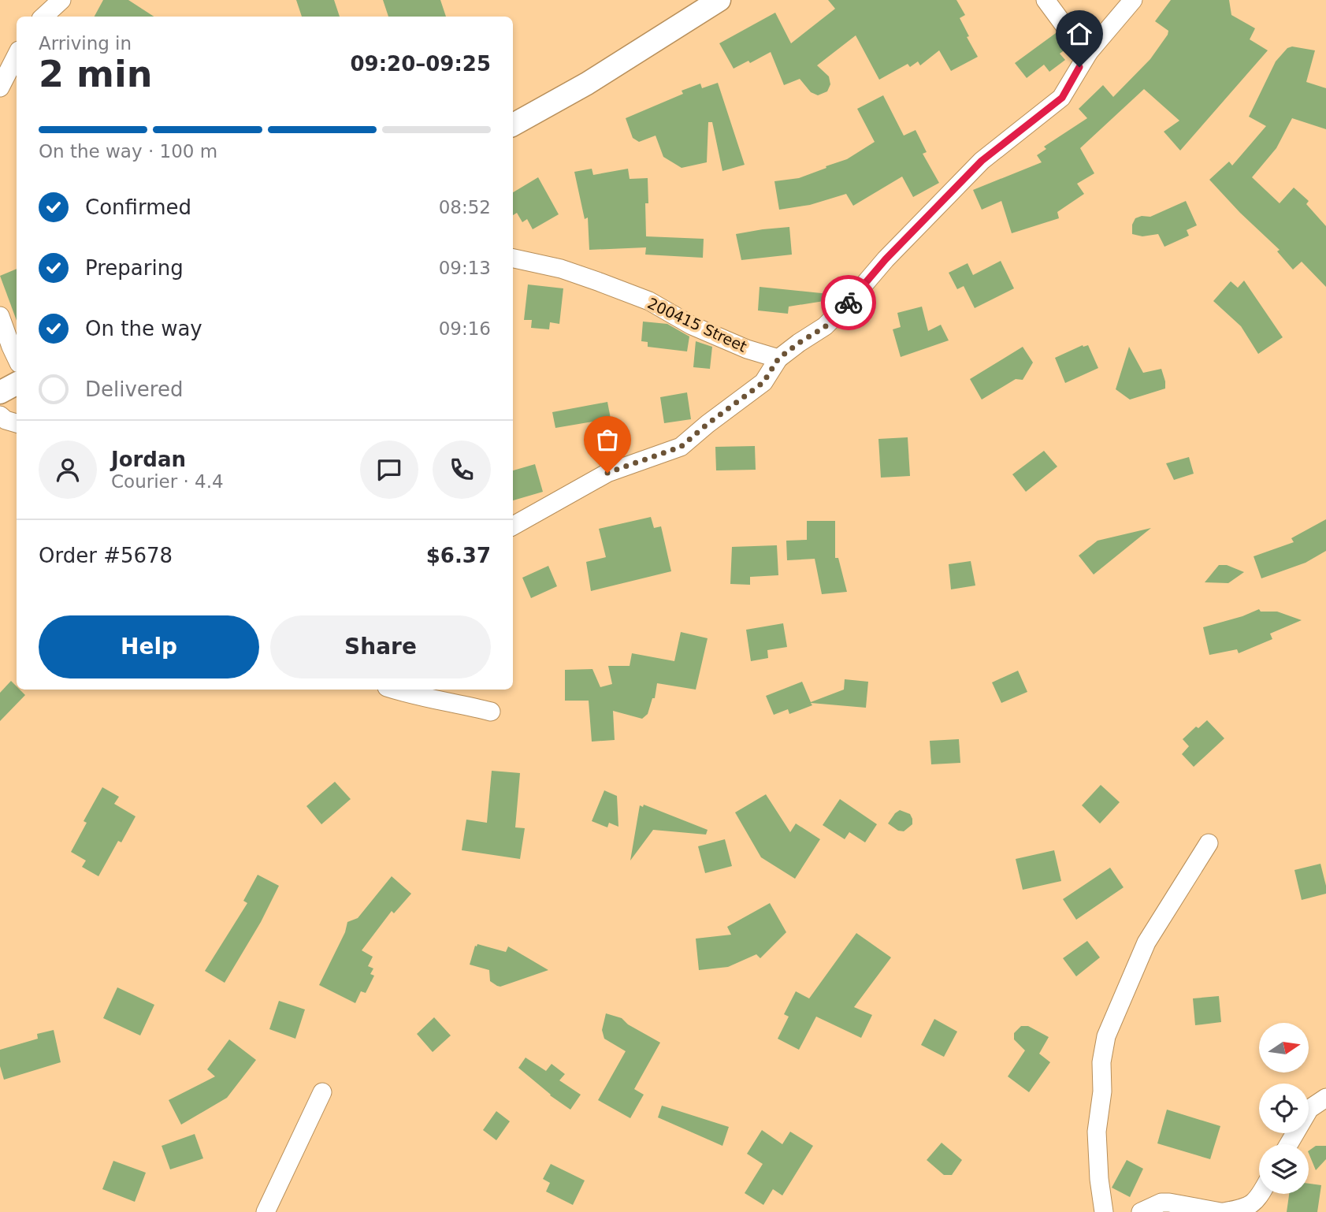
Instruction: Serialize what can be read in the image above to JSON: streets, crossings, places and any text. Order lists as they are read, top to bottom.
{
  "streets": {
    "street": ["200415 Street"]
  },
  "north": "right",
  "page": {
    "heading": ["2 min", "Arriving in", "09:20–09:25"],
    "panel": [
      "Jordan",
      "Courier · 4.4",
      "Order #5678",
      "$6.37"
    ],
    "bar": "On the way · 100 m",
    "list": [
      ["Confirmed", "08:52"],
      ["Preparing", "09:13"],
      ["On the way", "09:16"],
      "Delivered"
    ],
    "buttons": ["Help", "Share"]
  }
}
